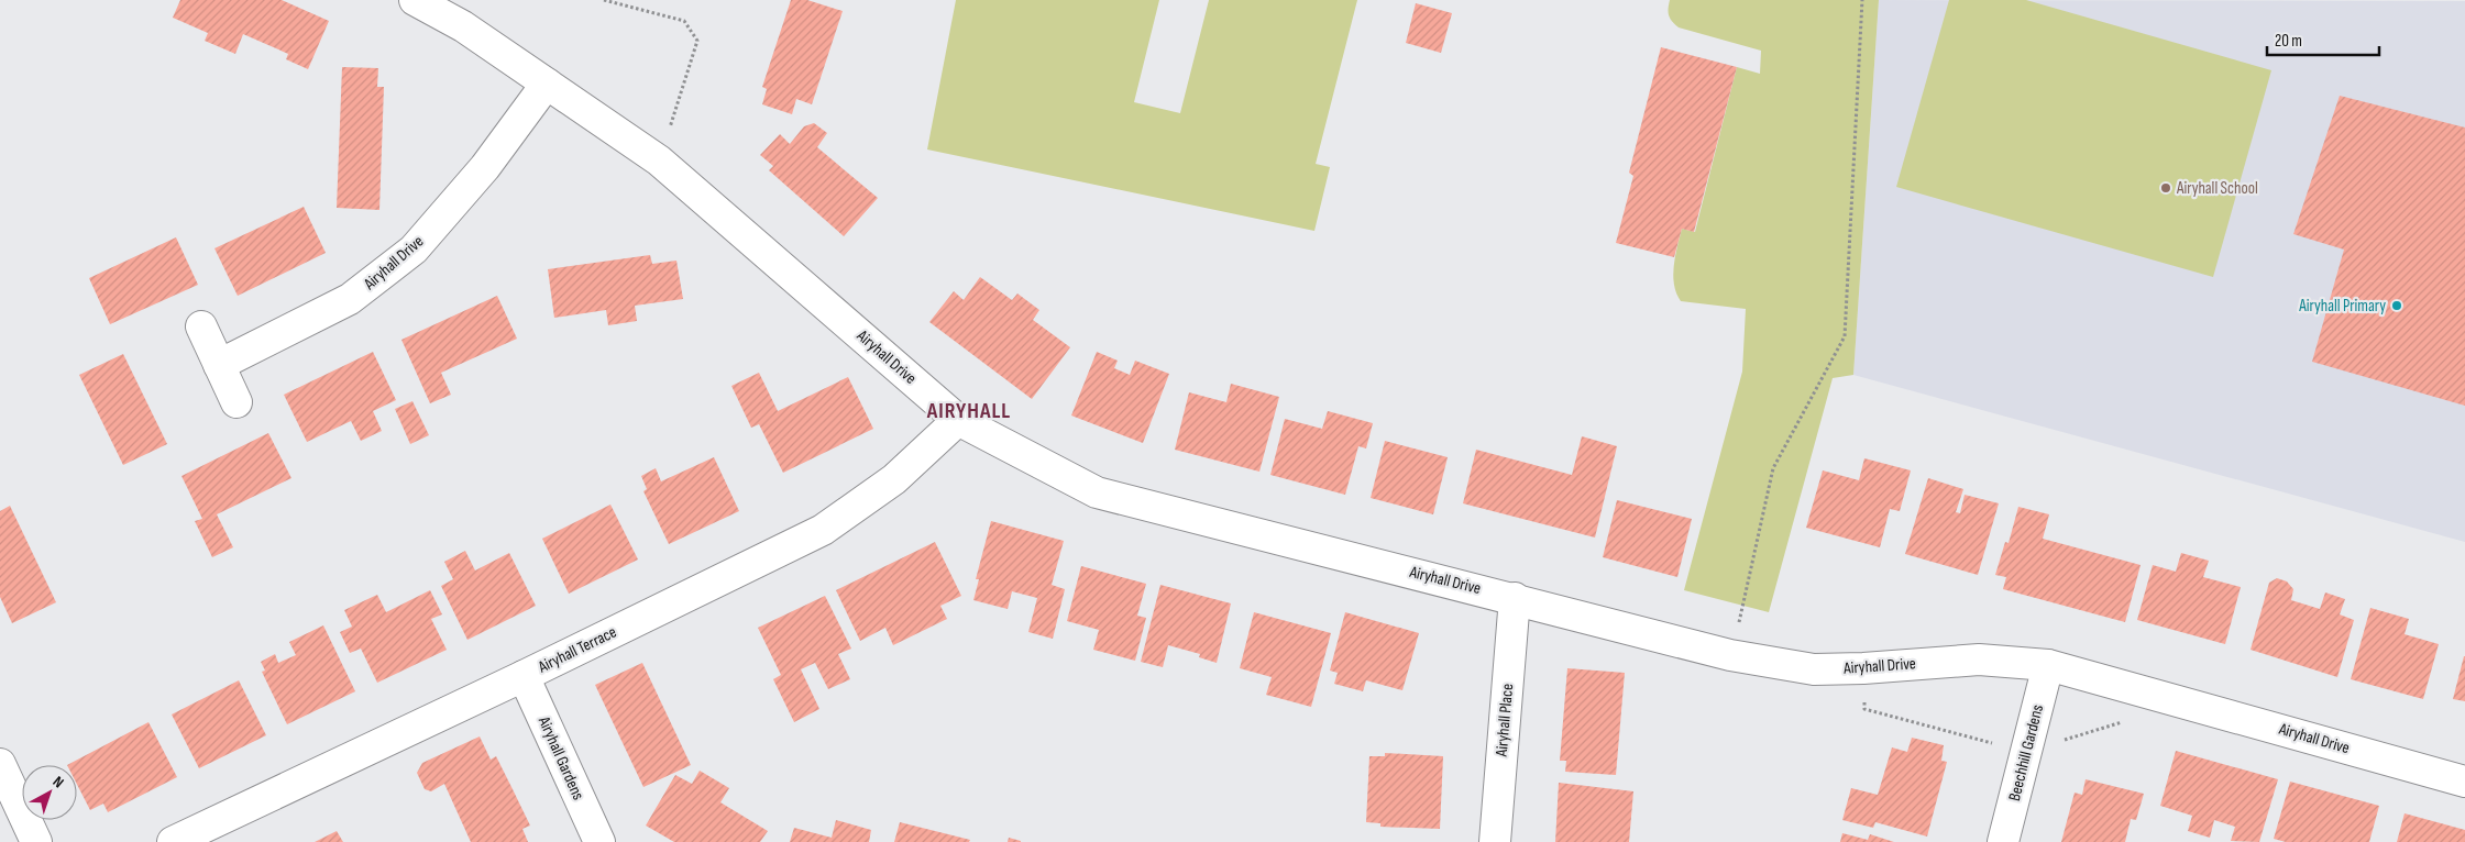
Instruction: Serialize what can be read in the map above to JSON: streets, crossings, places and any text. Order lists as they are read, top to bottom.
{
  "streets": {
    "street": [
      "Airyhall Drive",
      "Airyhall Terrace",
      "Airyhall Place",
      "Beechhill Gardens",
      "Airyhall Gardens"
    ]
  },
  "crossings": [
    ["Airyhall Drive", "Airyhall Terrace"],
    ["Airyhall Drive", "Airyhall Place"],
    ["Airyhall Drive", "Beechhill Gardens"],
    ["Airyhall Terrace", "Airyhall Gardens"]
  ],
  "districts": ["AIRYHALL"],
  "places": ["Airyhall School", "Airyhall Primary"],
  "scale_bar": "20 m",
  "north": "top right"
}
